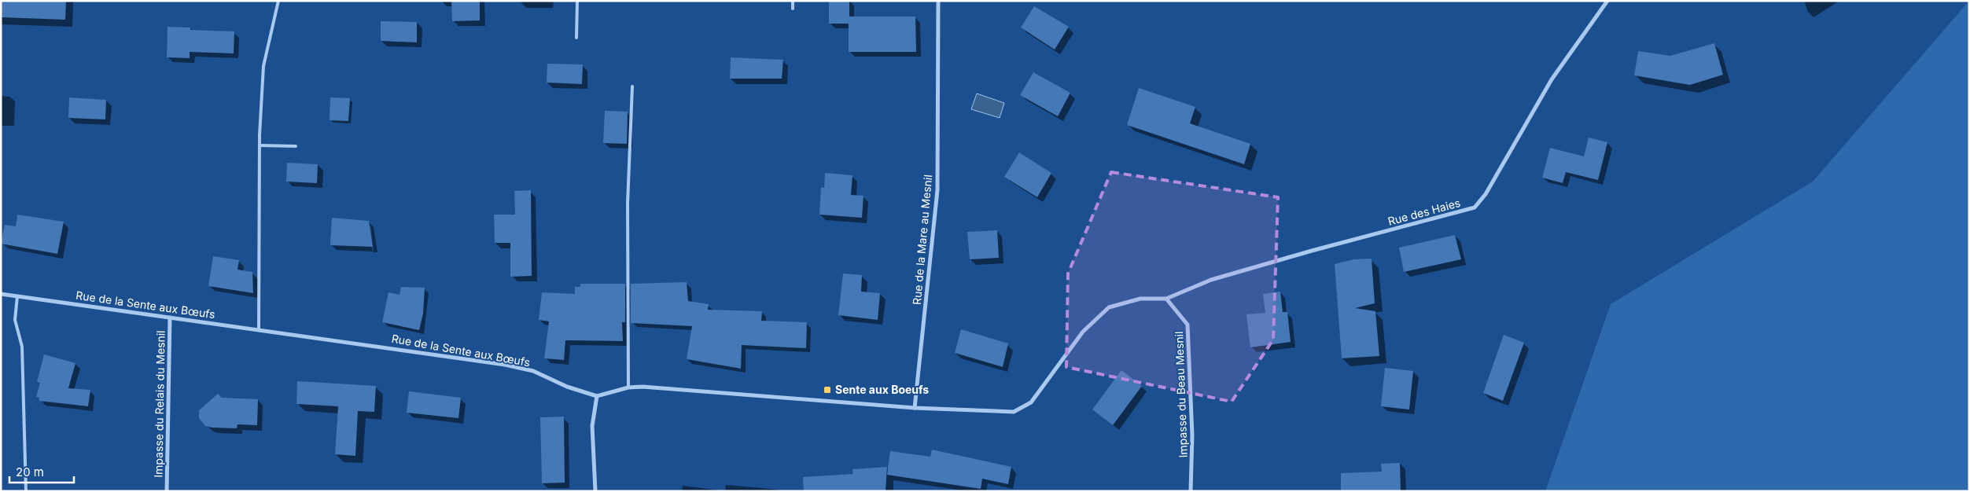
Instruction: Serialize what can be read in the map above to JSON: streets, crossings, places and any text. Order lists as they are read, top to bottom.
{
  "streets": {
    "street": [
      "Rue des Haies",
      "Rue de la Mare au Mesnil",
      "Rue de la Sente aux Bœufs",
      "Impasse du Beau Mesnil",
      "Impasse du Relais du Mesnil"
    ]
  },
  "crossings": [
    ["Rue des Haies", "Impasse du Beau Mesnil"],
    ["Rue de la Sente aux Bœufs", "Impasse du Relais du Mesnil"]
  ],
  "places": {
    "transit": ["Sente aux Boeufs"]
  },
  "scale_bar": "20 m"
}
